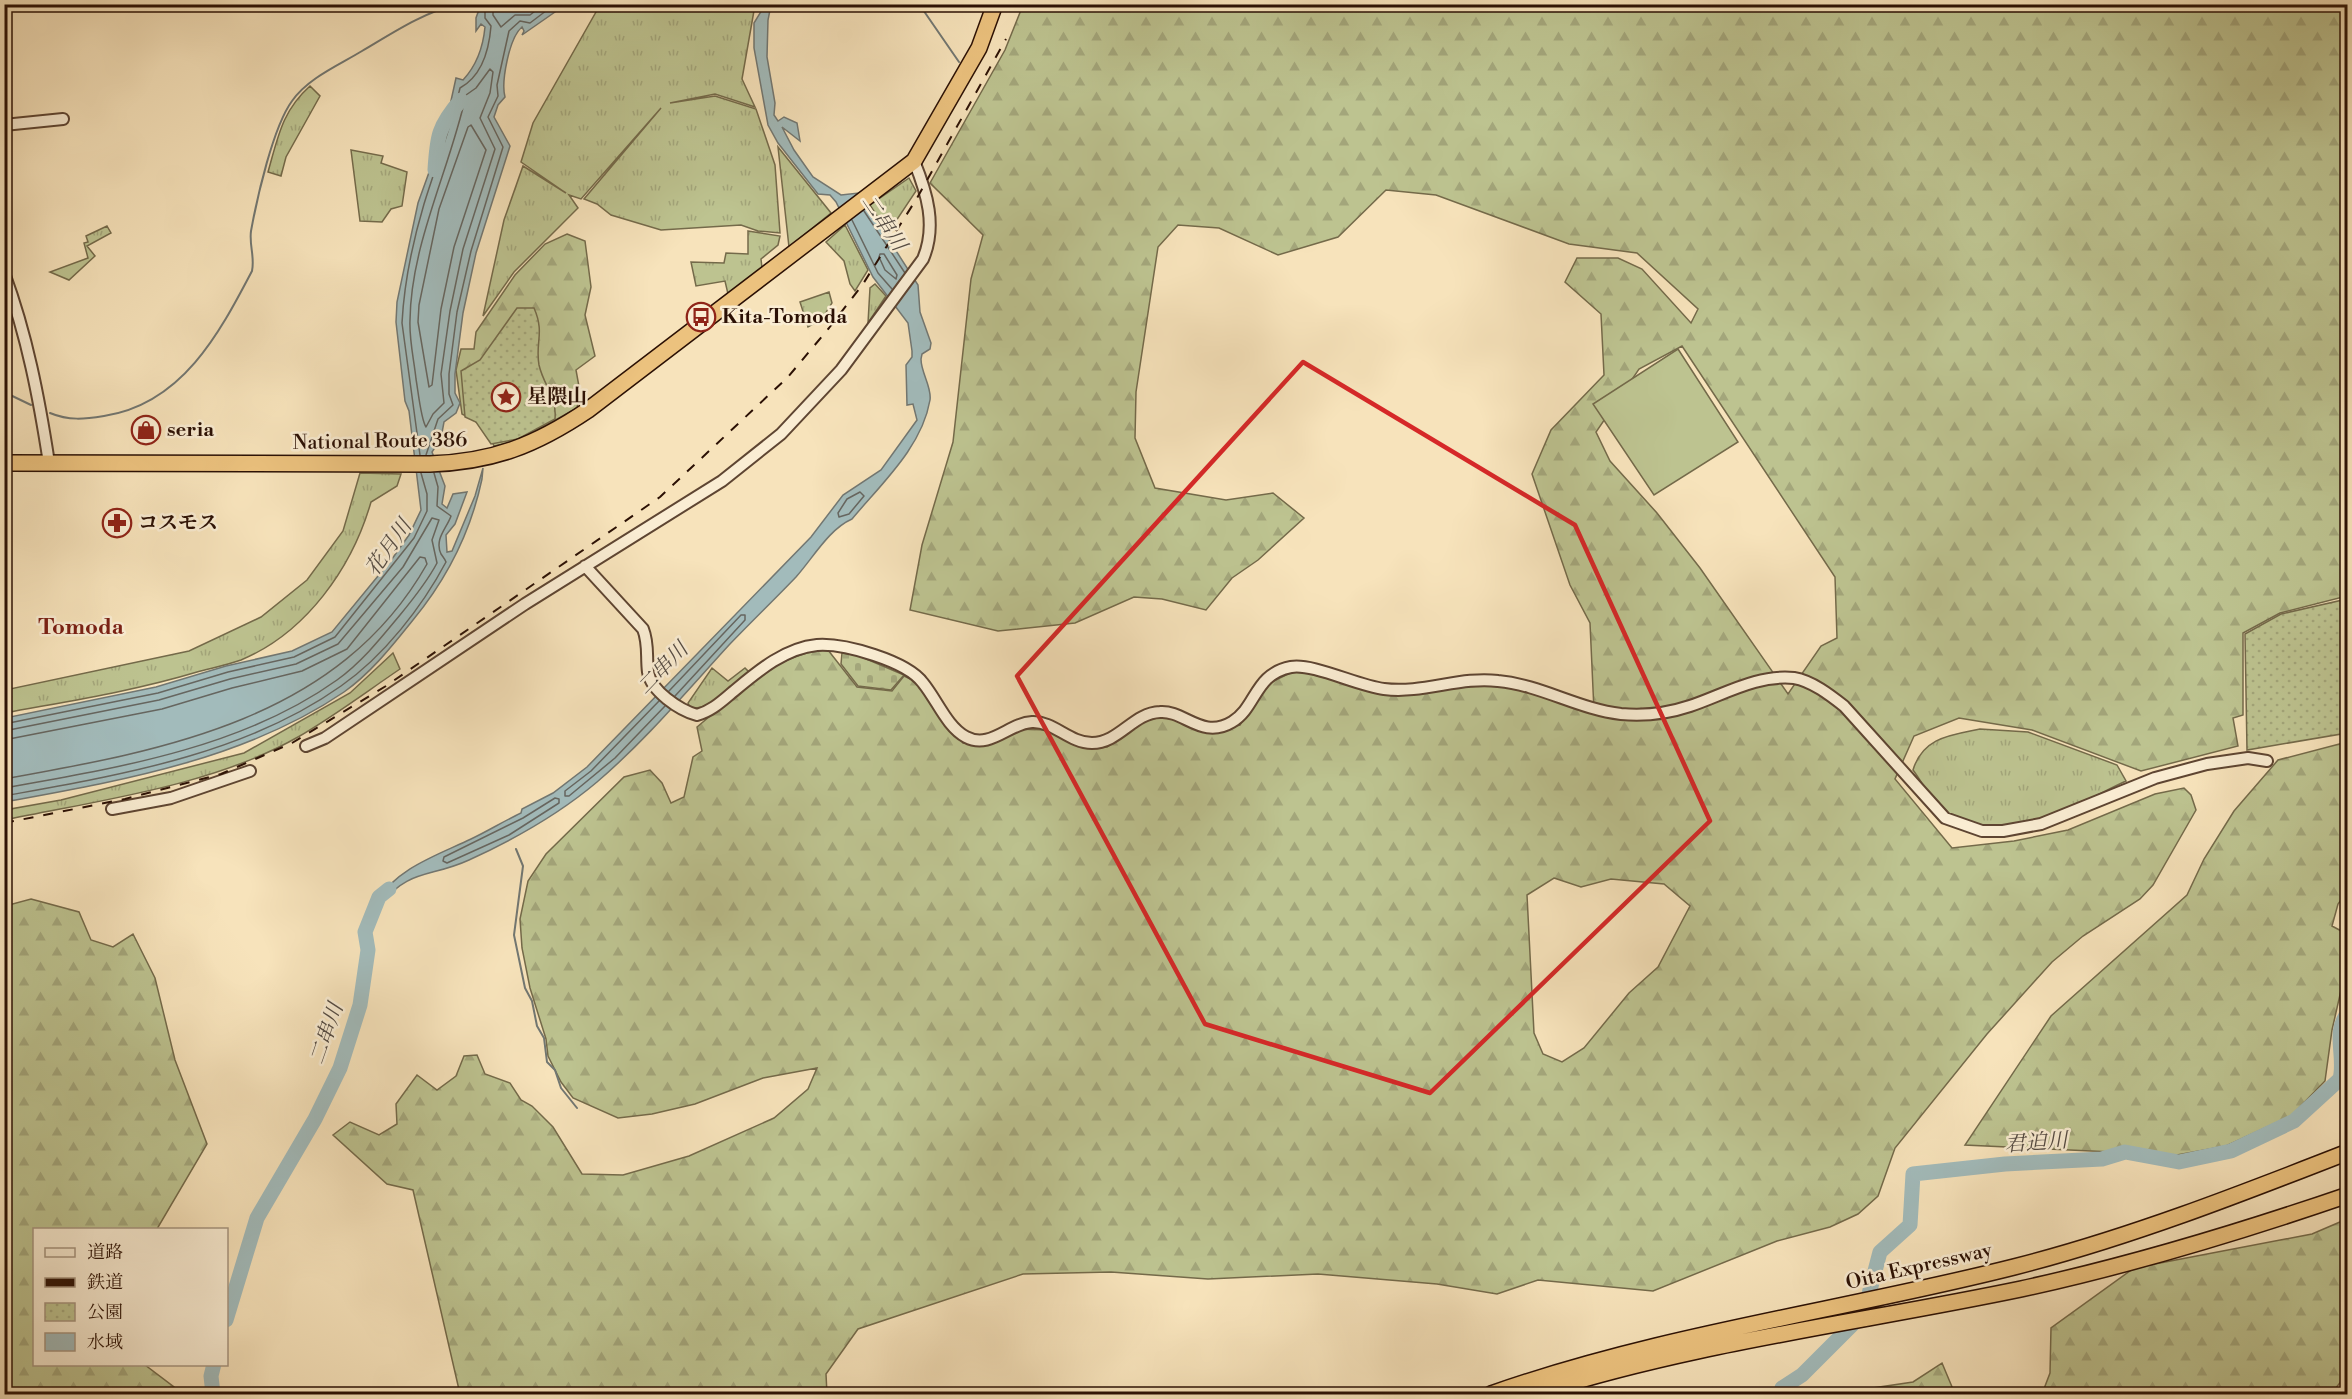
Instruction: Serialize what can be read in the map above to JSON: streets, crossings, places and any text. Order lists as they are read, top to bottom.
{
  "streets": {
    "highway": ["National Route 386", "Oita Expressway"]
  },
  "districts": ["Tomoda"],
  "water": ["二串川", "花月川", "君迫川"],
  "places": {
    "bus stop": ["Kita-Tomoda"],
    "place": ["星隈山"],
    "shop": ["seria"],
    "pharmacy": ["コスモス"]
  },
  "legend": [
    "道路",
    "鉄道",
    "公園",
    "水域"
  ]
}
